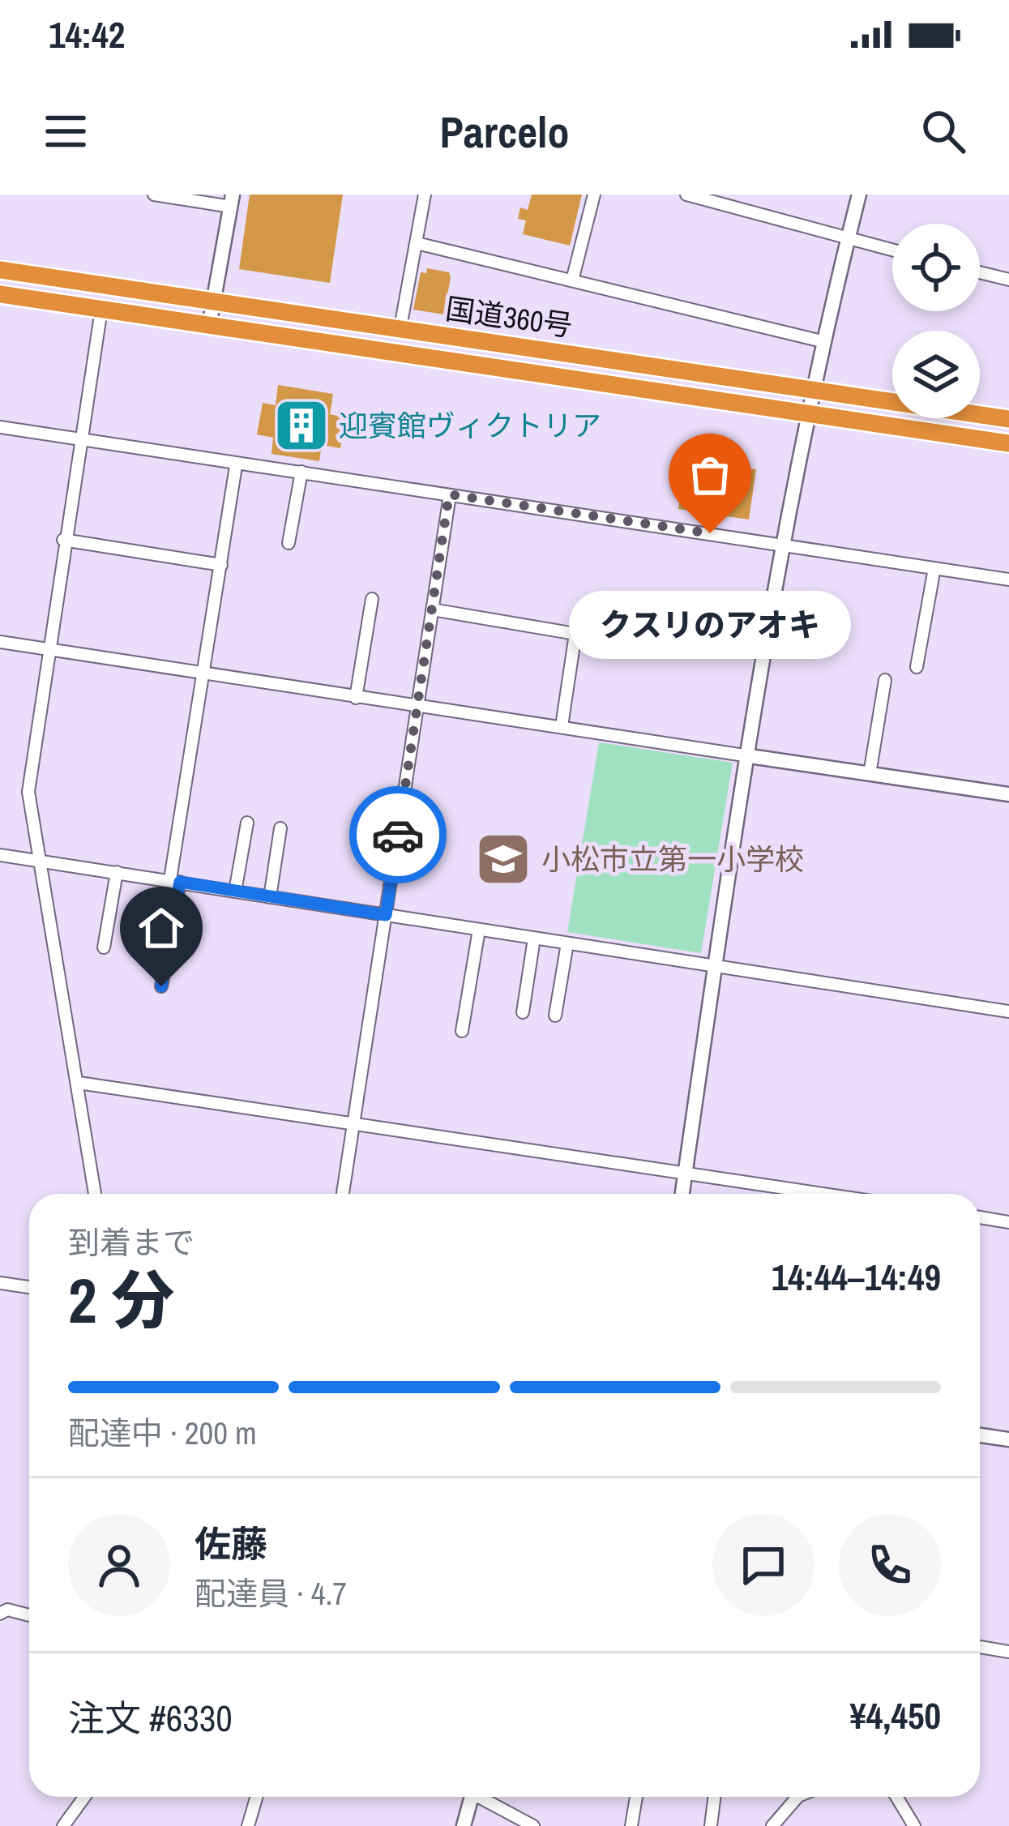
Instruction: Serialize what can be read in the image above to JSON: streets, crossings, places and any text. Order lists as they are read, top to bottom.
{
  "streets": {
    "highway": ["国道360号"]
  },
  "places": {
    "building": ["迎賓館ヴィクトリア"],
    "other": ["クスリのアオキ"],
    "school or university": ["小松市立第一小学校"]
  },
  "page": {
    "status": "14:42",
    "header": "Parcelo",
    "bubble": "クスリのアオキ",
    "heading": ["2 分", "到着まで", "14:44–14:49"],
    "panel": [
      "佐藤",
      "配達員 · 4.7",
      "注文 #6330",
      "¥4,450"
    ],
    "bar": "配達中 · 200 m"
  }
}
